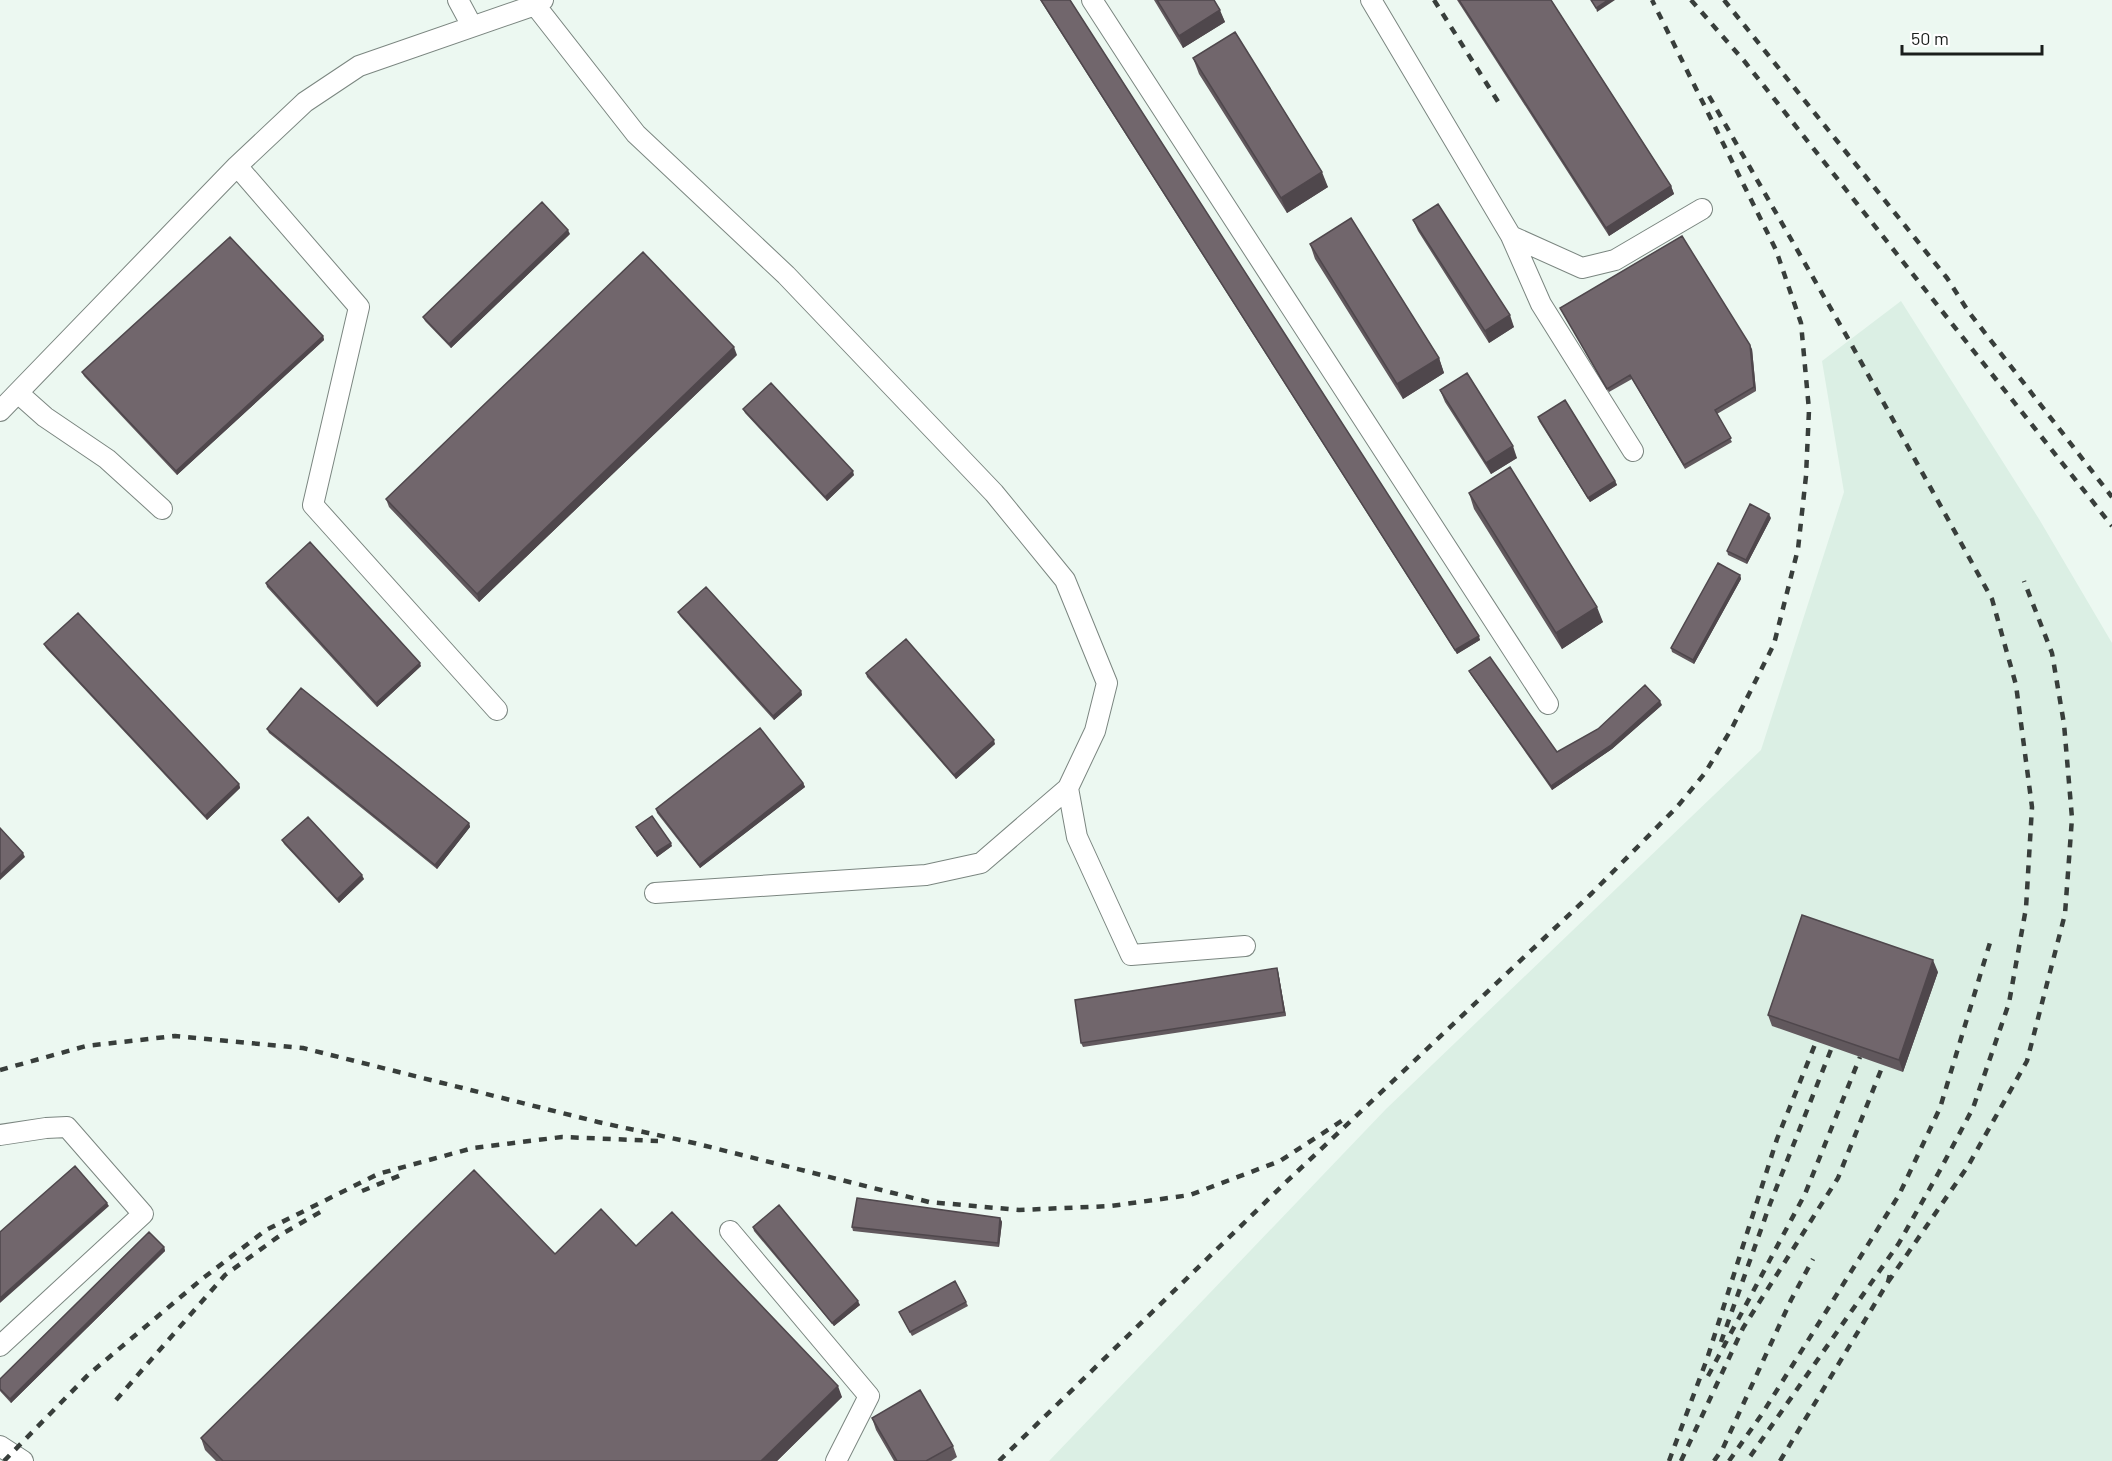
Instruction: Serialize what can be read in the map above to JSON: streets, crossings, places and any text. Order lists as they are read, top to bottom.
{
  "scale_bar": "50 m"
}
